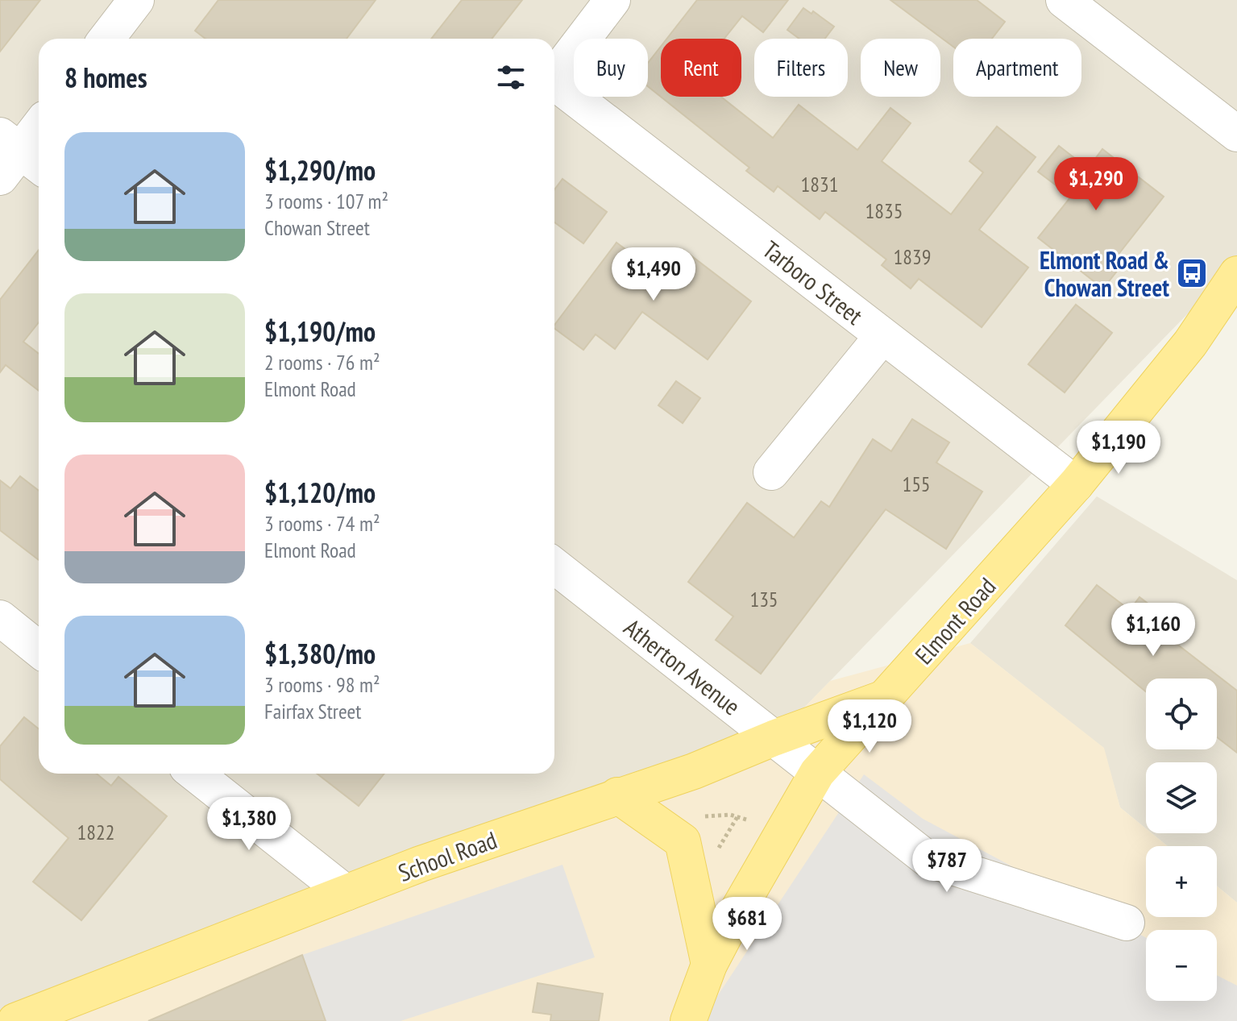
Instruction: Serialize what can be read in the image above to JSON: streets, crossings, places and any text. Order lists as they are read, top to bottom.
{
  "streets": {
    "main road": ["Elmont Road", "School Road"],
    "street": ["Tarboro Street", "Atherton Avenue"]
  },
  "crossings": [
    ["Tarboro Street", "Elmont Road"],
    ["Elmont Road", "Atherton Avenue"],
    ["Elmont Road", "School Road"],
    ["Atherton Avenue", "School Road"]
  ],
  "places": {
    "bus stop": ["Elmont Road & Chowan Street"]
  },
  "house_numbers": [
    "1831",
    "1835",
    "1839",
    "155",
    "135",
    "1822"
  ],
  "page": {
    "chip": [
      "Buy",
      "Rent",
      "Filters",
      "New",
      "Apartment"
    ],
    "heading": "8 homes",
    "list": [
      {
        "name": "$1,290/mo",
        "note": "3 rooms · 107 m² · Chowan Street"
      },
      {
        "name": "$1,190/mo",
        "note": "2 rooms · 76 m² · Elmont Road"
      },
      {
        "name": "$1,120/mo",
        "note": "3 rooms · 74 m² · Elmont Road"
      },
      {
        "name": "$1,380/mo",
        "note": "3 rooms · 98 m² · Fairfax Street"
      }
    ],
    "price": [
      "$1,290",
      "$1,490",
      "$1,190",
      "$1,160",
      "$1,120",
      "$1,380",
      "$787",
      "$681"
    ],
    "map_buttons": ["+", "−"]
  }
}
